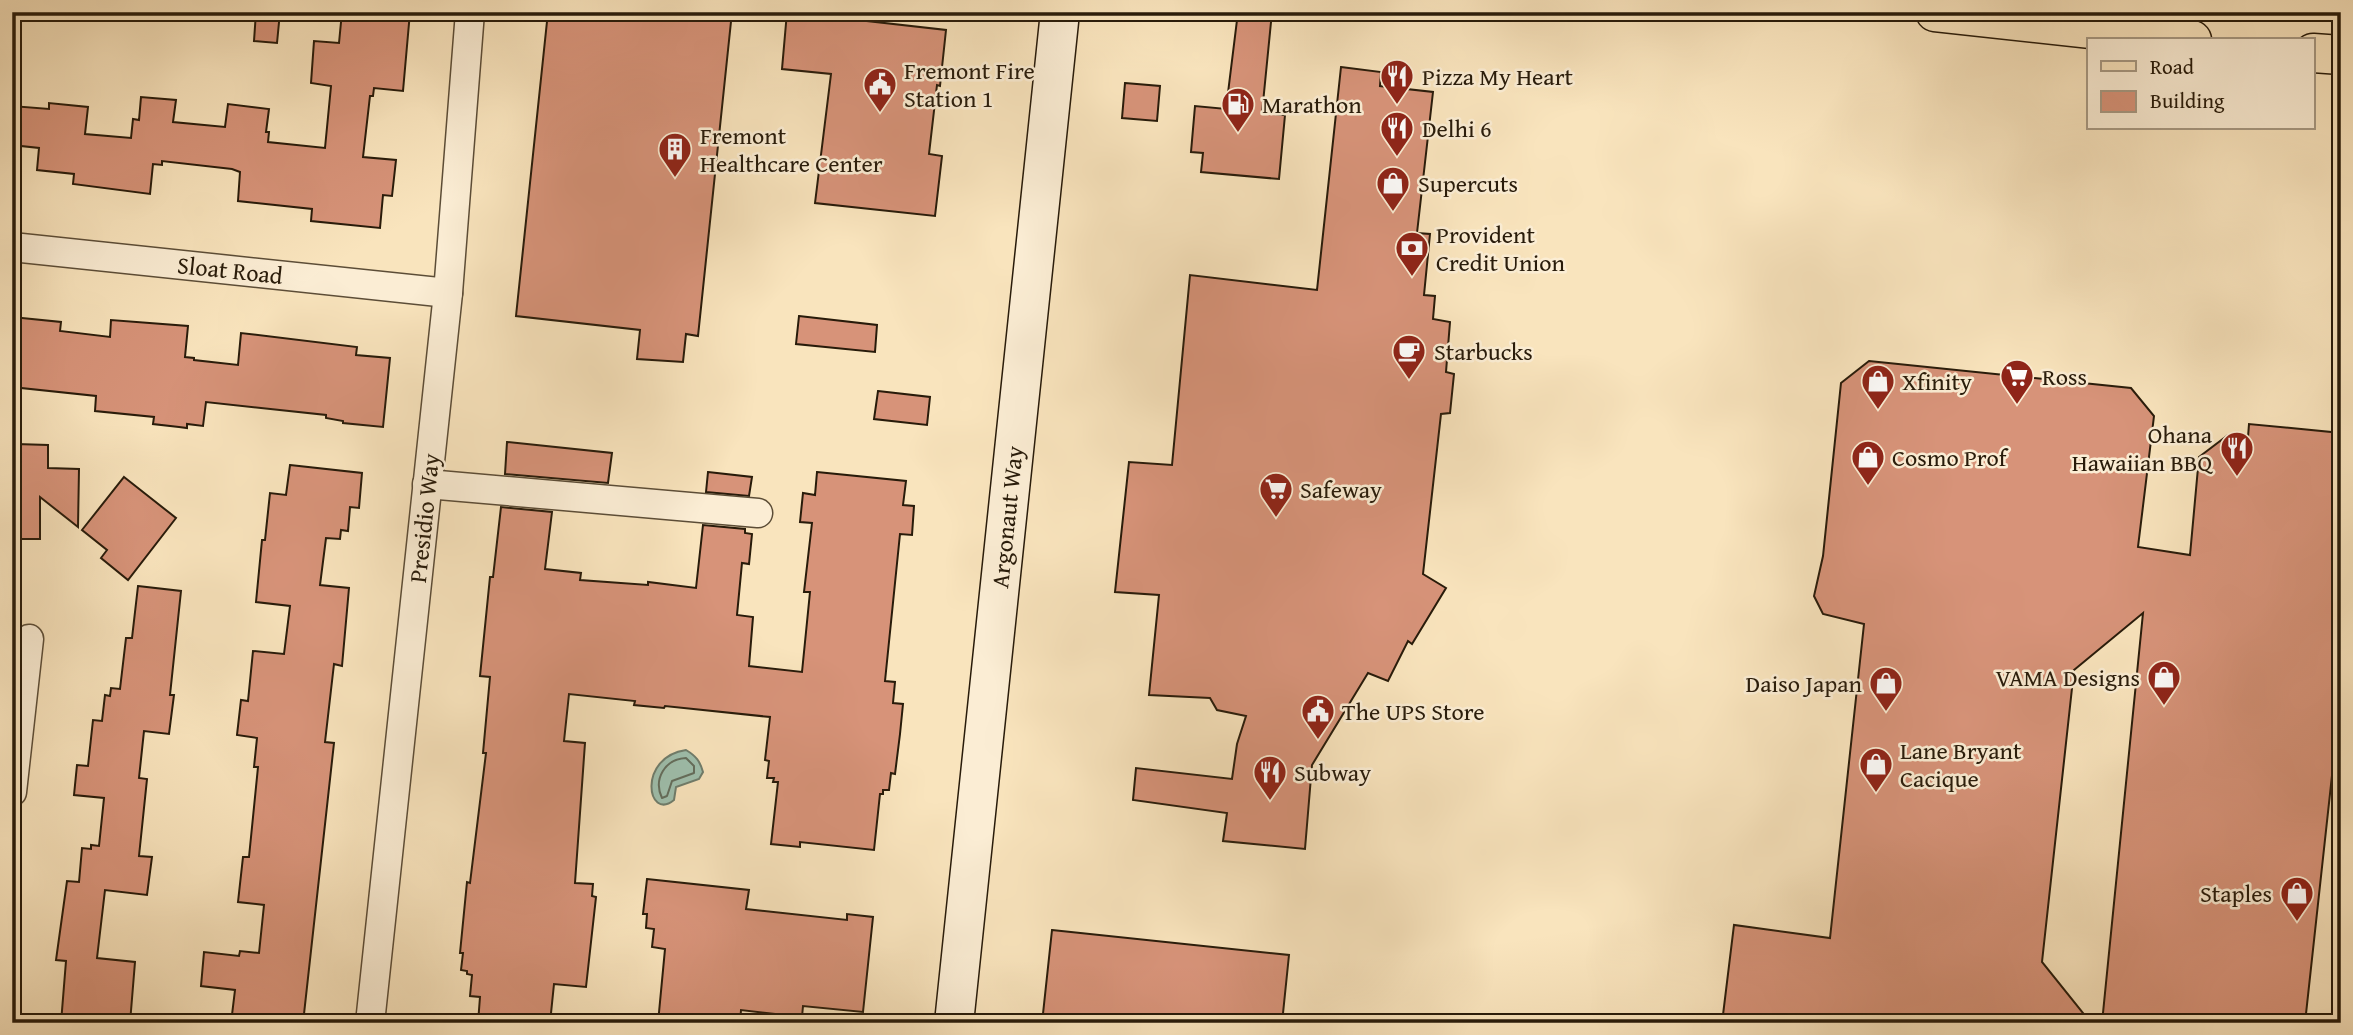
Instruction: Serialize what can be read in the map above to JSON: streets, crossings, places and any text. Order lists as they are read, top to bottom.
{
  "streets": {
    "street": ["Sloat Road", "Argonaut Way", "Presidio Way"]
  },
  "crossings": [
    ["Sloat Road", "Presidio Way"]
  ],
  "places": {
    "restaurant": [
      "Pizza My Heart",
      "Delhi 6",
      "Ohana Hawaiian BBQ",
      "Subway"
    ],
    "public building": ["Fremont Fire Station 1", "The UPS Store"],
    "fuel station": ["Marathon"],
    "building": ["Fremont Healthcare Center"],
    "shop": [
      "Supercuts",
      "Xfinity",
      "Cosmo Prof",
      "VAMA Designs",
      "Daiso Japan",
      "Lane Bryant Cacique",
      "Staples"
    ],
    "bank": ["Provident Credit Union"],
    "cafe": ["Starbucks"],
    "supermarket": ["Ross", "Safeway"]
  },
  "legend": ["Road", "Building"]
}
